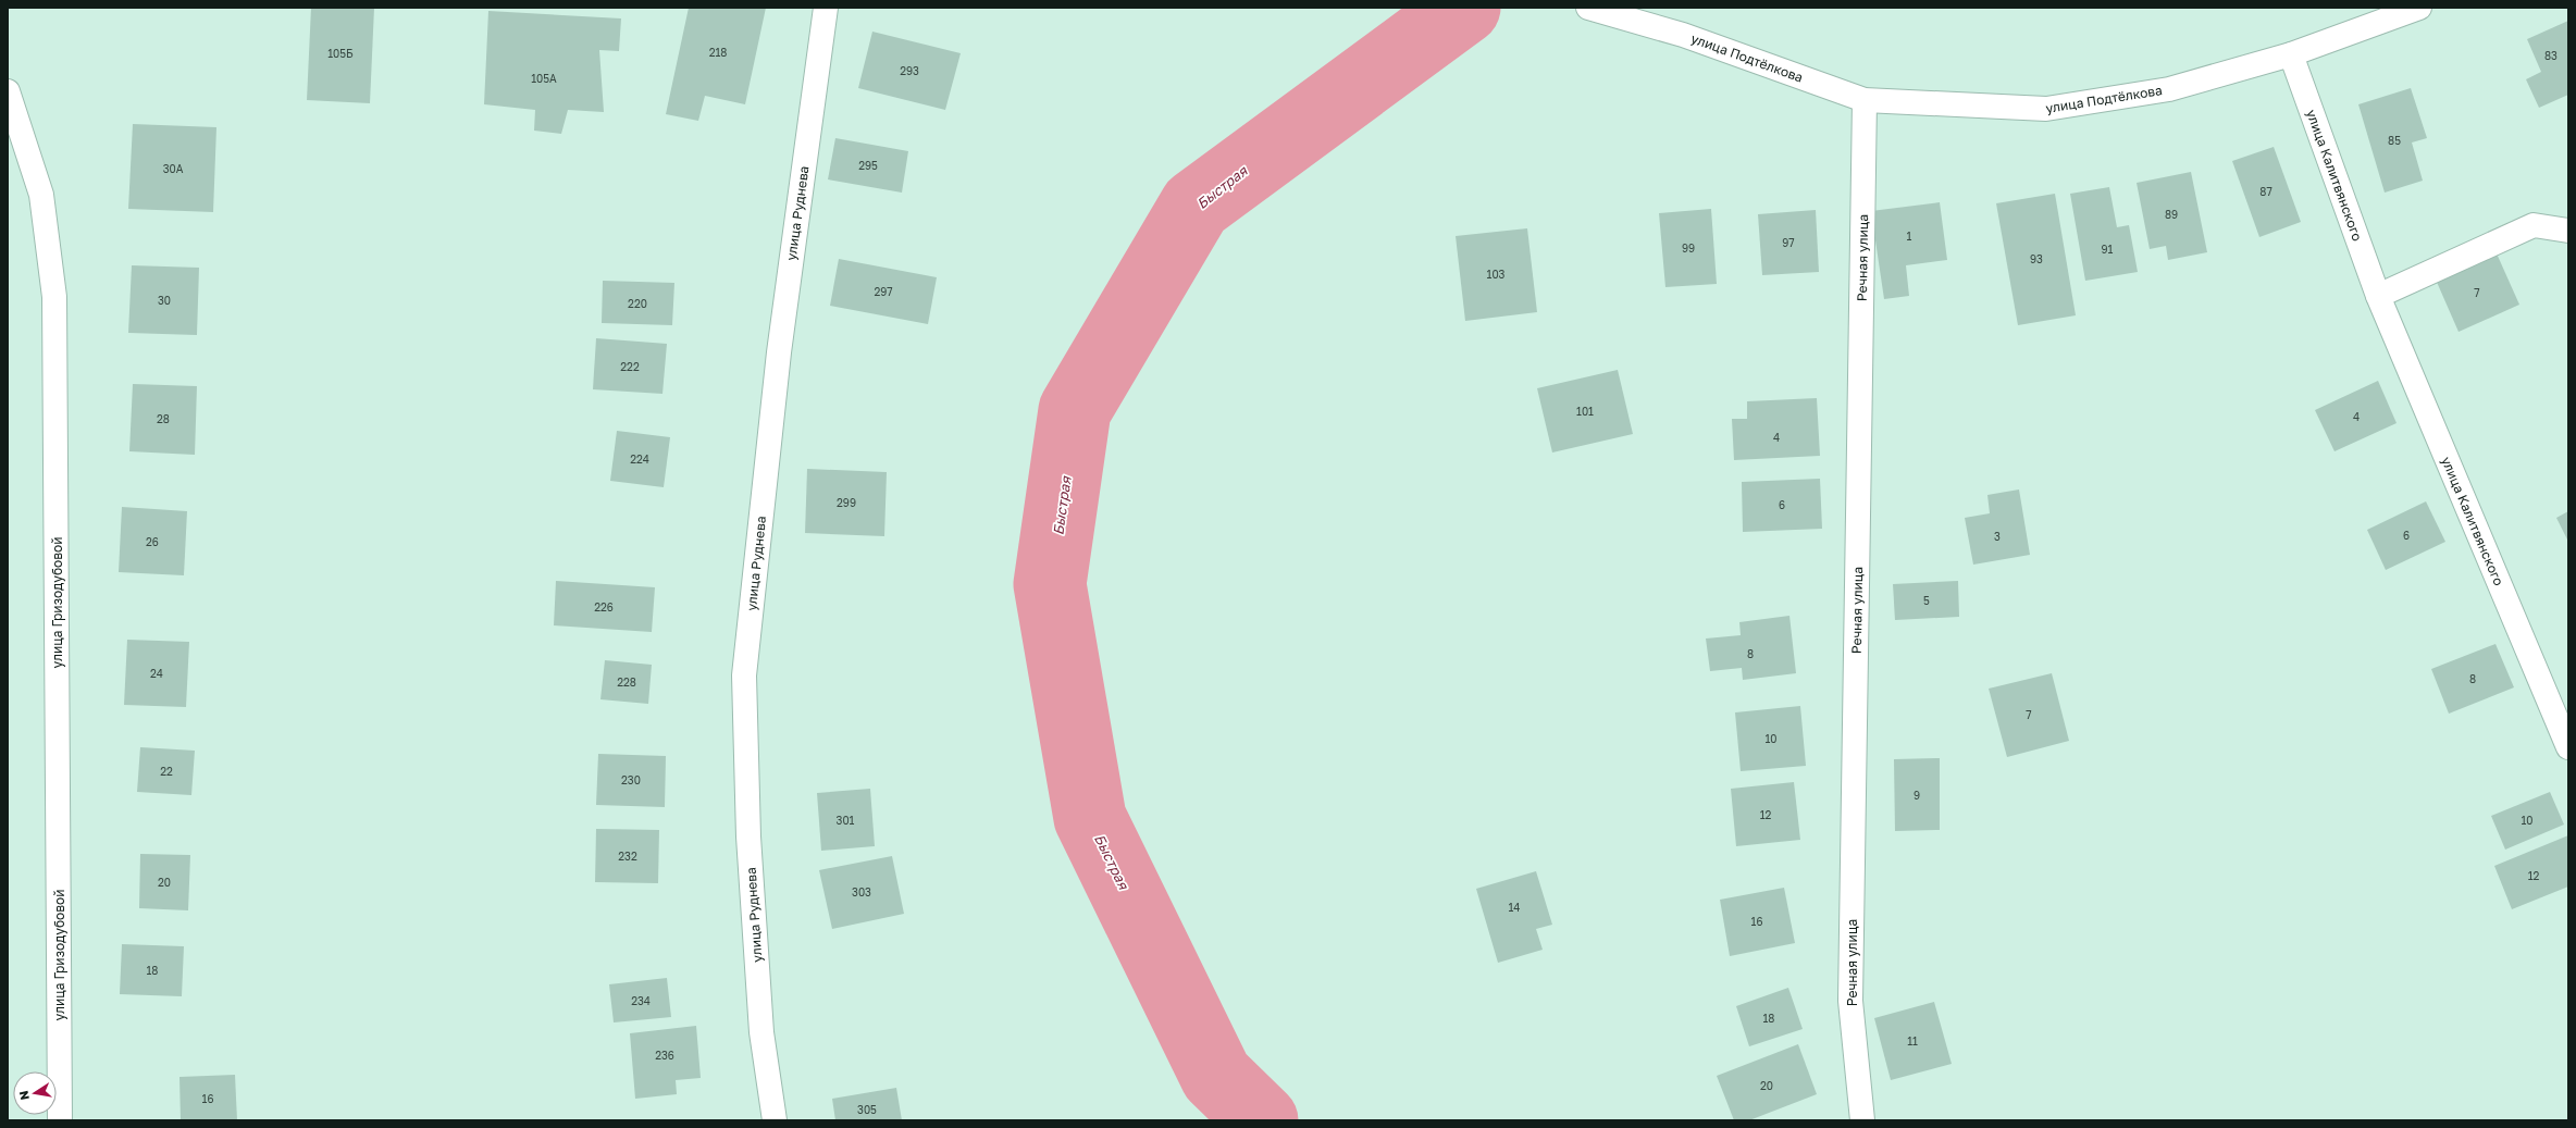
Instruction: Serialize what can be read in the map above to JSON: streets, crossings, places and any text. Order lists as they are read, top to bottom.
{
  "streets": {
    "street": [
      "улица Подтёлкова",
      "улица Калитвянского",
      "улица Руднева",
      "Речная улица",
      "улица Гризодубовой"
    ]
  },
  "crossings": [
    ["улица Подтёлкова", "улица Калитвянского"],
    ["улица Подтёлкова", "Речная улица"]
  ],
  "water": ["Быстрая"],
  "house_numbers": [
    "218",
    "105Б",
    "83",
    "293",
    "105А",
    "85",
    "295",
    "30А",
    "87",
    "89",
    "1",
    "97",
    "99",
    "91",
    "93",
    "103",
    "297",
    "7",
    "30",
    "220",
    "222",
    "101",
    "4",
    "28",
    "4",
    "224",
    "299",
    "6",
    "6",
    "3",
    "26",
    "5",
    "226",
    "8",
    "24",
    "8",
    "228",
    "7",
    "10",
    "22",
    "230",
    "9",
    "12",
    "301",
    "10",
    "232",
    "12",
    "20",
    "303",
    "14",
    "16",
    "18",
    "234",
    "18",
    "11",
    "236",
    "20",
    "16",
    "305"
  ],
  "north": "left"
}
